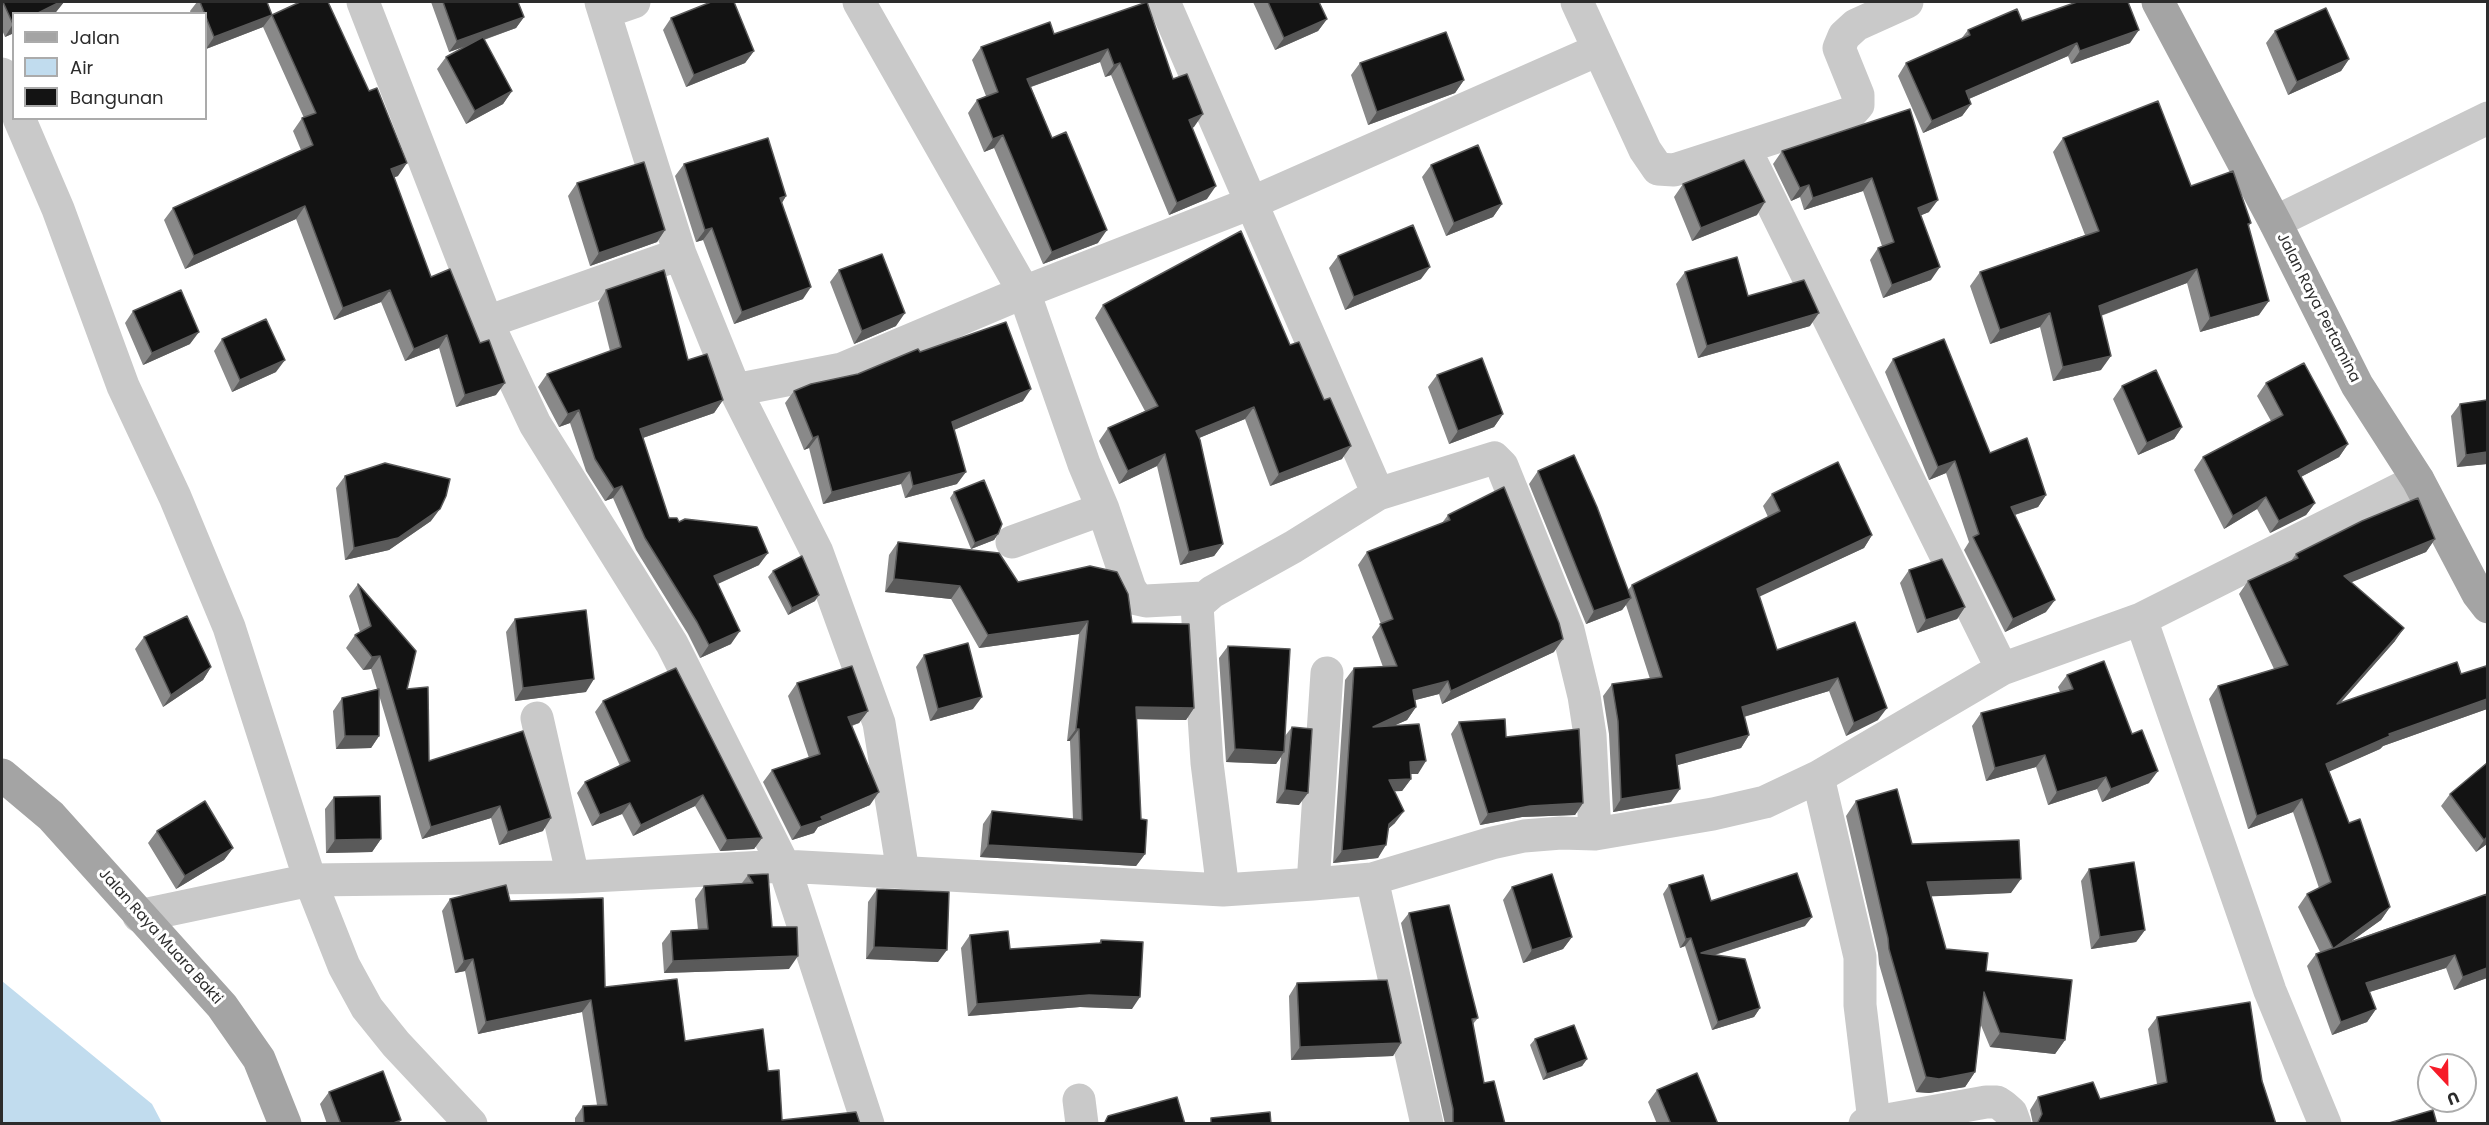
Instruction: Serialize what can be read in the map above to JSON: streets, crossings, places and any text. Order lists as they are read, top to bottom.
{
  "streets": {
    "main road": ["Jalan Raya Pertamina", "Jalan Raya Muara Bakti"]
  },
  "legend": ["Jalan", "Air", "Bangunan"],
  "north": "bottom"
}
